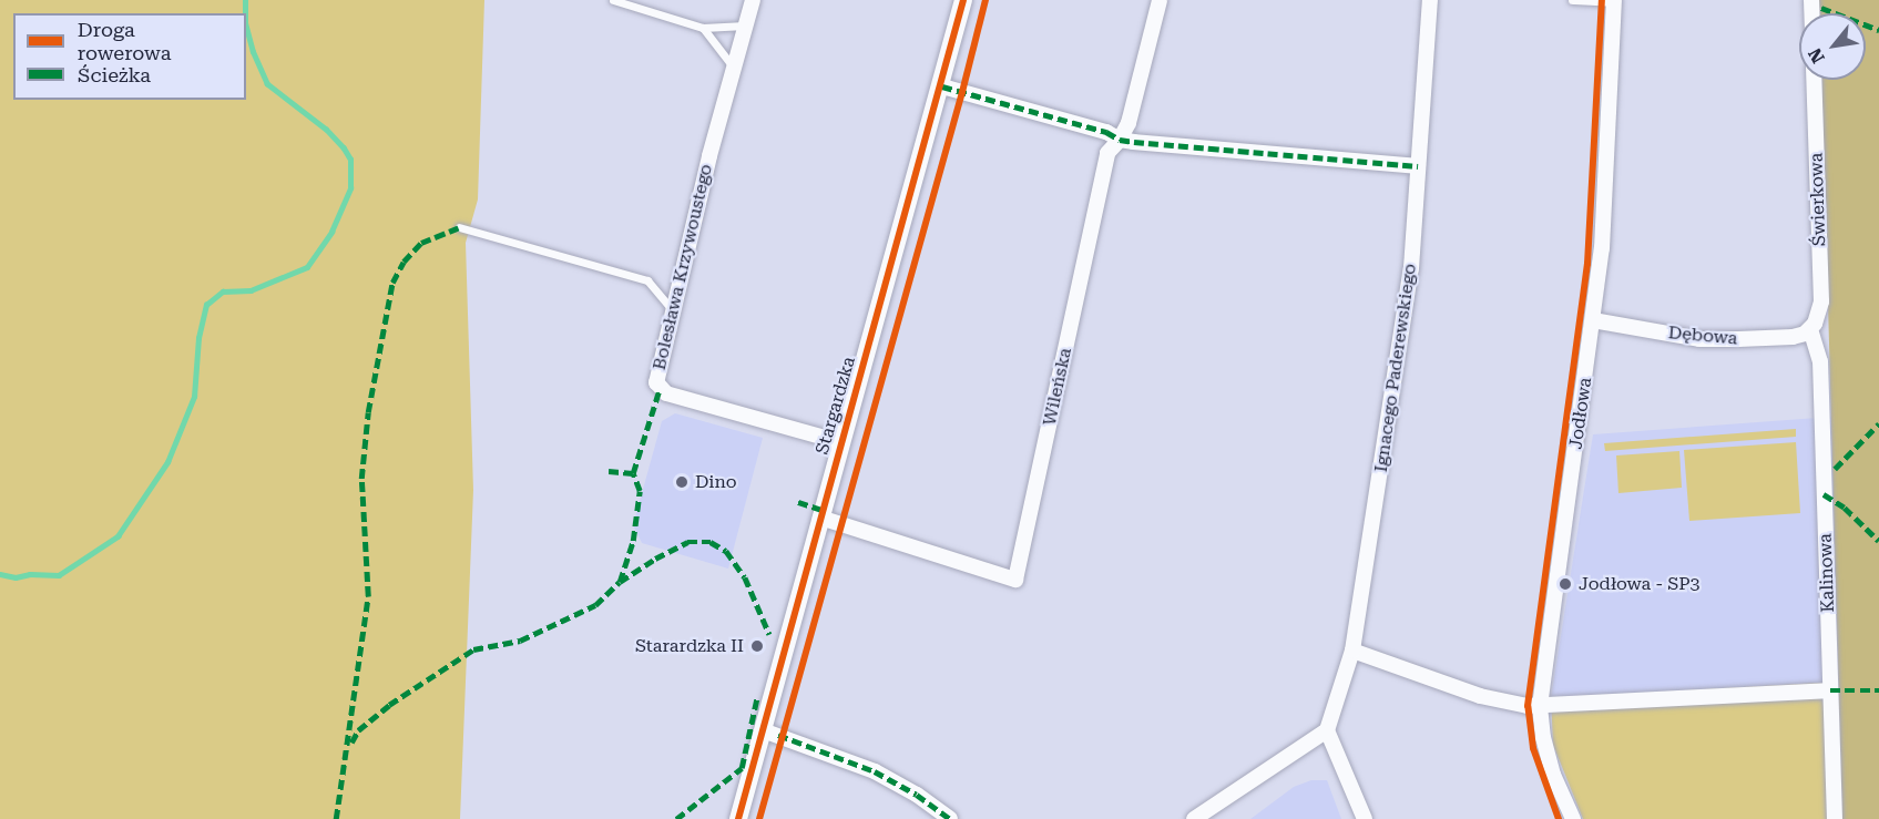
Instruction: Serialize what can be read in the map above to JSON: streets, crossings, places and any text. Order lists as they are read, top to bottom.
{
  "streets": {
    "street": [
      "Świerkowa",
      "Bolesława Krzywoustego",
      "Dębowa",
      "Ignacego Paderewskiego",
      "Wileńska",
      "Stargardzka",
      "Jodłowa",
      "Kalinowa"
    ]
  },
  "crossings": [
    ["Świerkowa", "Dębowa"],
    ["Świerkowa", "Kalinowa"],
    ["Bolesława Krzywoustego", "Stargardzka"],
    ["Dębowa", "Jodłowa"],
    ["Dębowa", "Kalinowa"],
    ["Wileńska", "Stargardzka"]
  ],
  "places": ["Dino", "Jodłowa - SP3", "Starardzka II"],
  "legend": ["Droga rowerowa", "Ścieżka"],
  "north": "bottom left"
}
